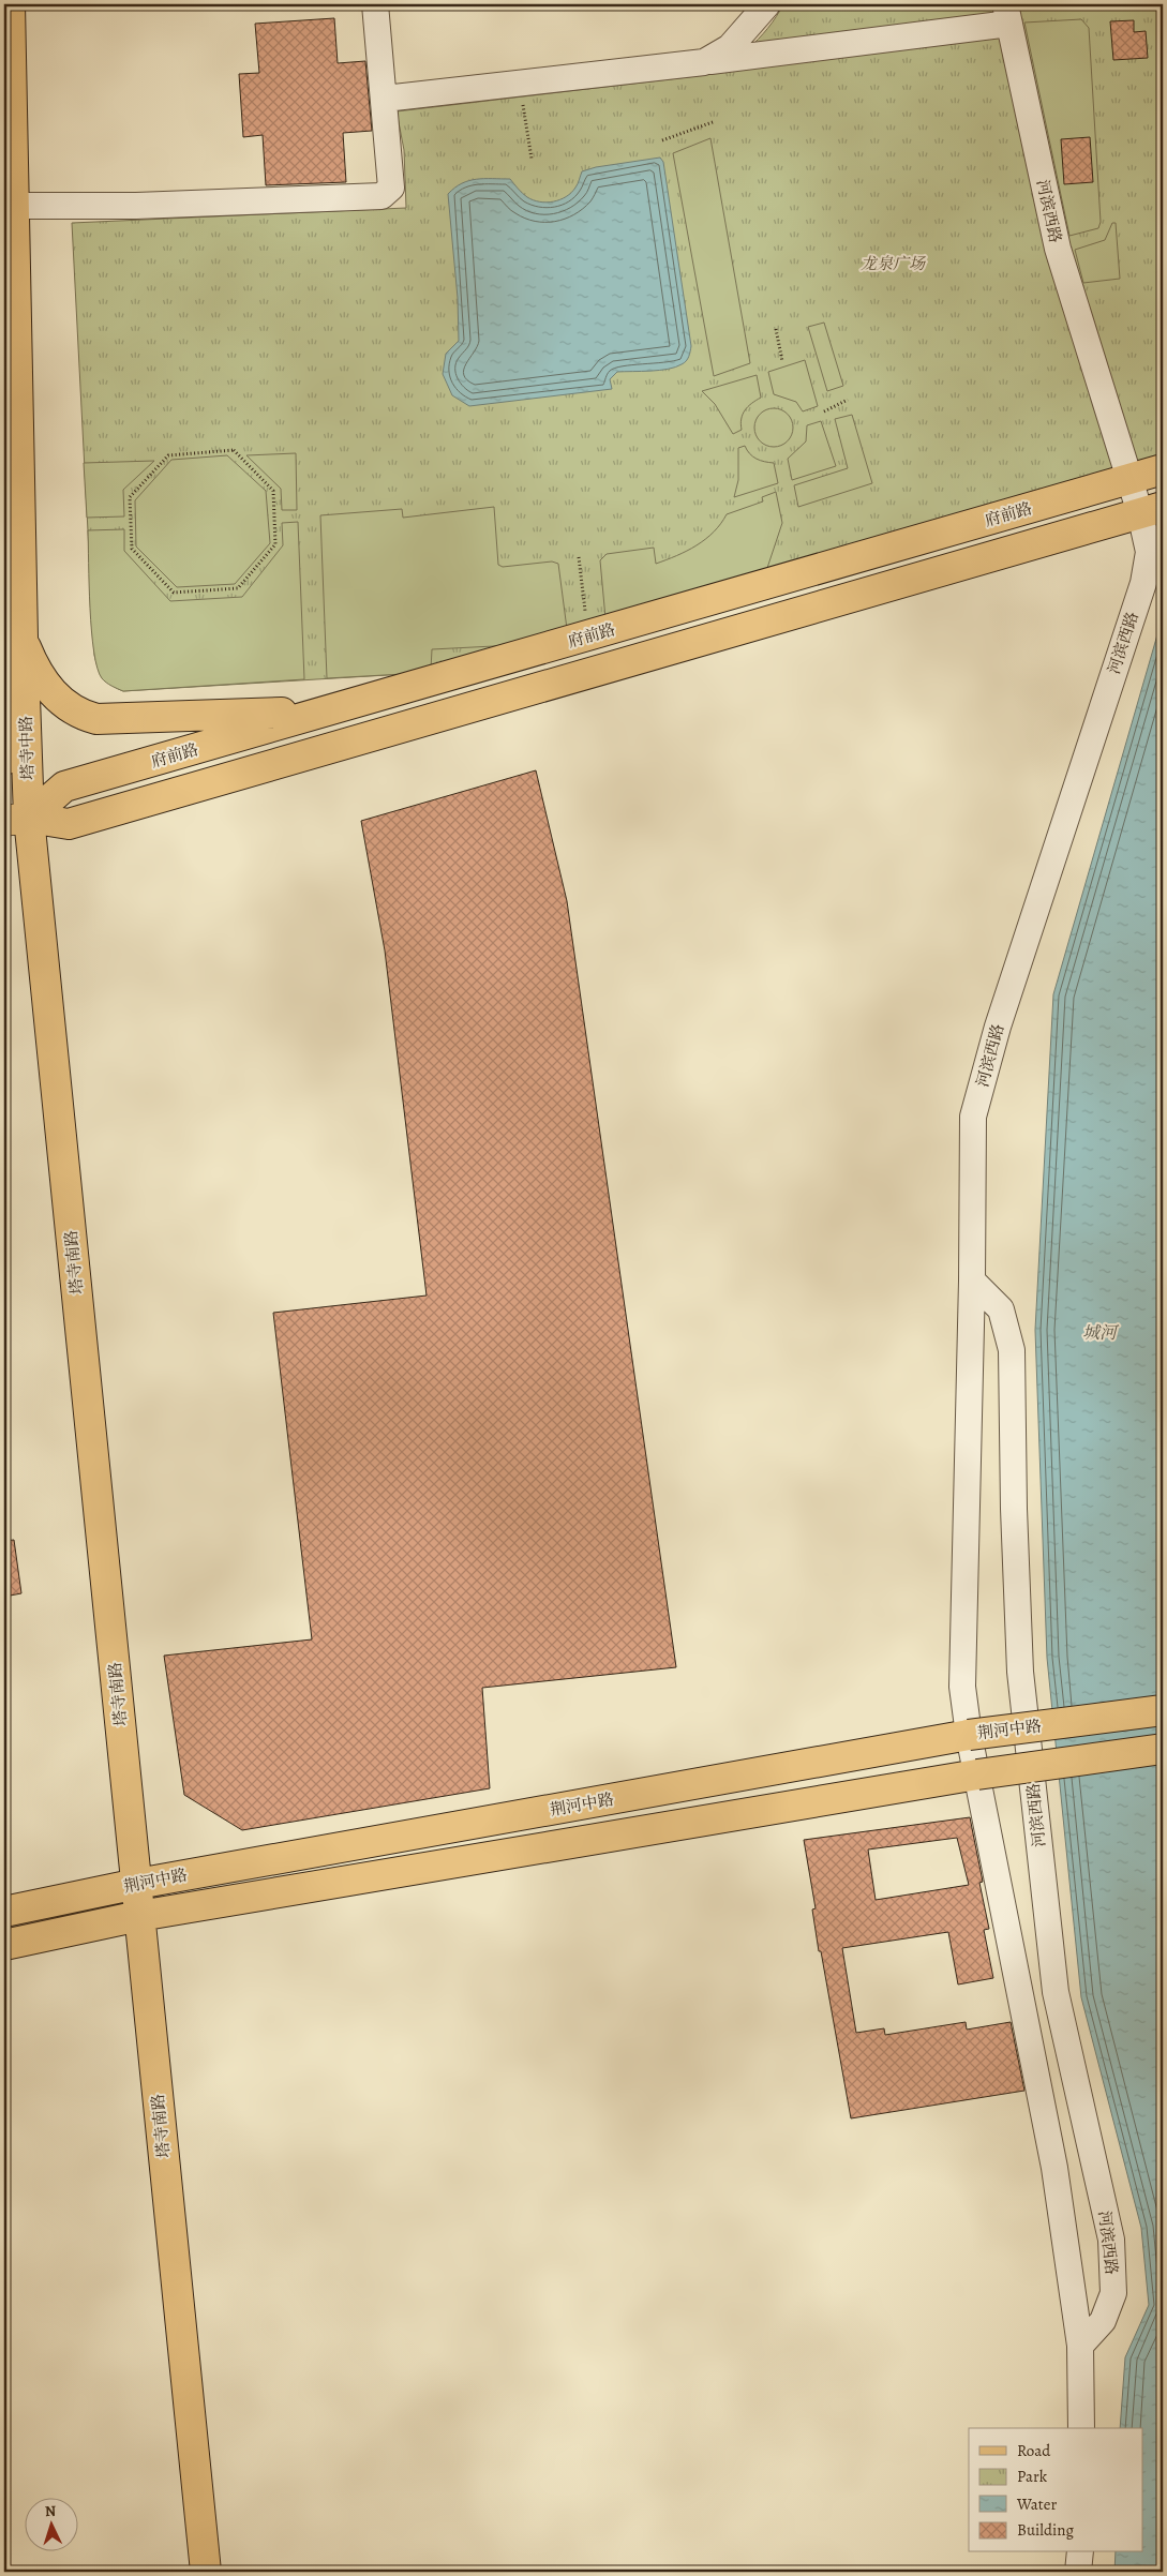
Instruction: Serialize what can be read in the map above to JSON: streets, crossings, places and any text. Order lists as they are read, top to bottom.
{
  "streets": {
    "main road": [
      "府前路",
      "塔寺中路",
      "塔寺南路",
      "荆河中路"
    ],
    "street": ["河滨西路"]
  },
  "crossings": [
    ["河滨西路", "府前路"],
    ["河滨西路", "荆河中路"],
    ["府前路", "塔寺中路"],
    ["府前路", "塔寺南路"],
    ["塔寺中路", "塔寺南路"],
    ["塔寺南路", "荆河中路"]
  ],
  "water": ["城河"],
  "parks": ["龙泉广场"],
  "legend": [
    "Road",
    "Park",
    "Water",
    "Building"
  ],
  "north": "top"
}
